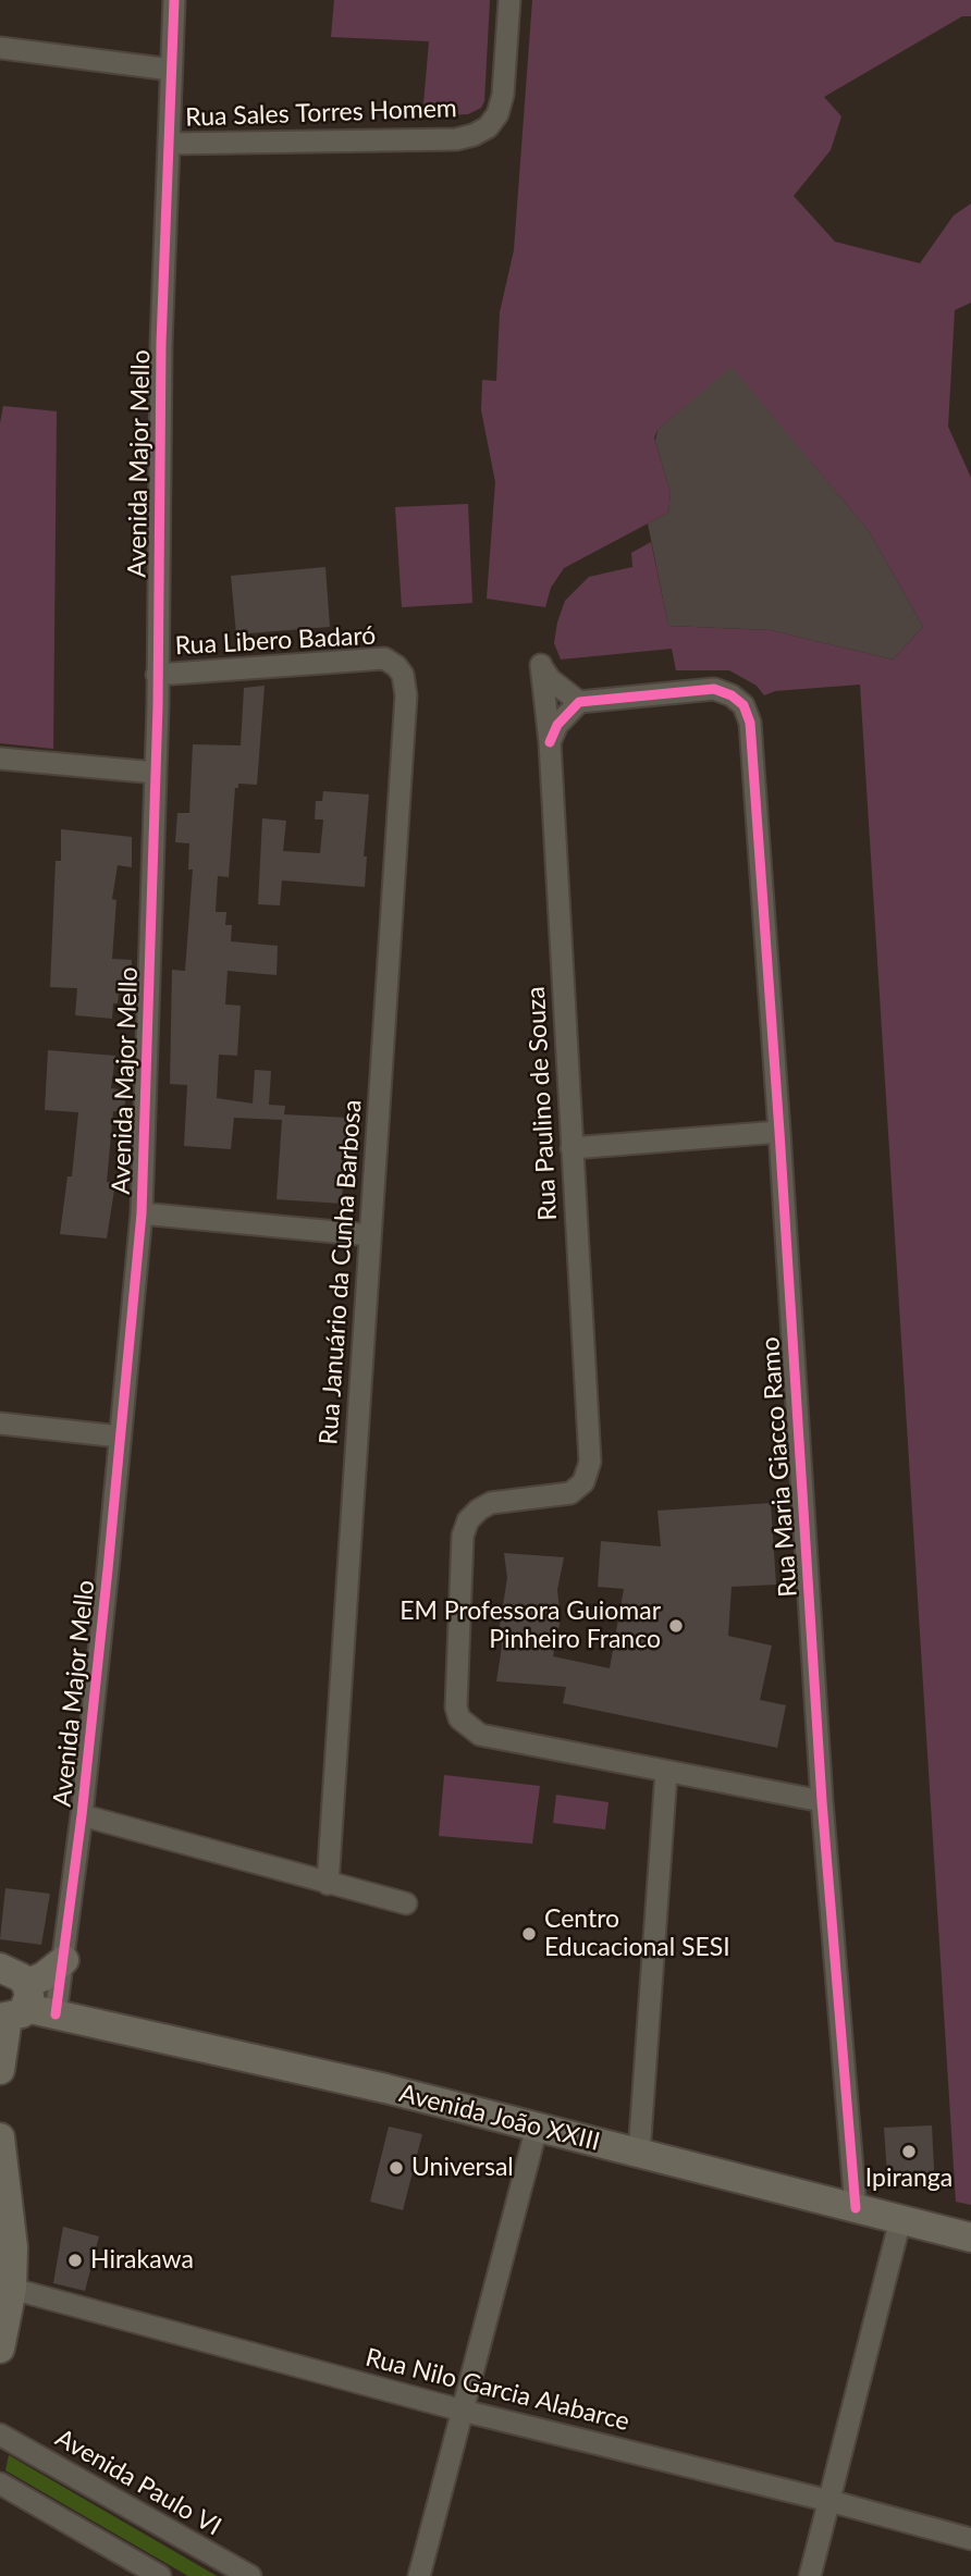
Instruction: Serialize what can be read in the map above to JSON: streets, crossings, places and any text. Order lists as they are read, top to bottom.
{
  "streets": {
    "main road": ["Avenida João XXIII"],
    "street": [
      "Rua Sales Torres Homem",
      "Avenida Major Mello",
      "Rua Libero Badaró",
      "Rua Paulino de Souza",
      "Rua Januário da Cunha Barbosa",
      "Rua Maria Giacco Ramo",
      "Rua Nilo Garcia Alabarce",
      "Avenida Paulo VI"
    ]
  },
  "crossings": [
    ["Rua Sales Torres Homem", "Avenida Major Mello"],
    ["Avenida Major Mello", "Rua Libero Badaró"],
    ["Avenida Major Mello", "Avenida João XXIII"],
    ["Rua Libero Badaró", "Rua Januário da Cunha Barbosa"],
    ["Rua Paulino de Souza", "Rua Maria Giacco Ramo"],
    ["Rua Maria Giacco Ramo", "Avenida João XXIII"]
  ],
  "places": [
    "EM Professora Guiomar Pinheiro Franco",
    "Centro Educacional SESI",
    "Ipiranga",
    "Universal",
    "Hirakawa"
  ]
}
